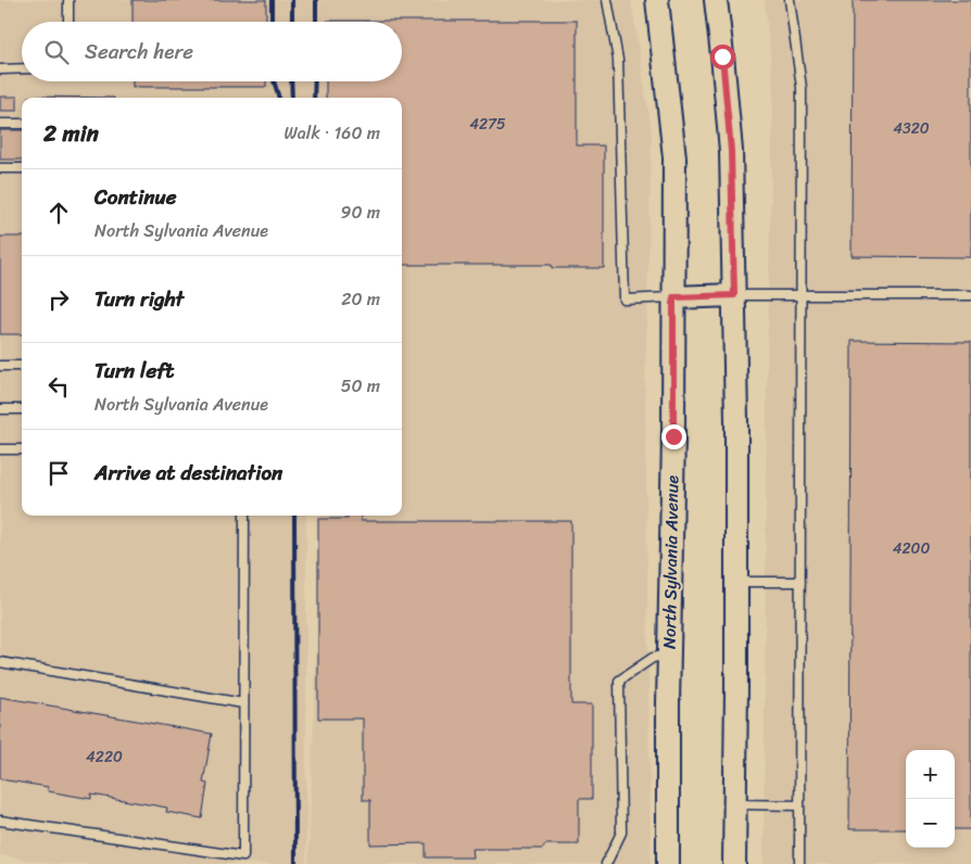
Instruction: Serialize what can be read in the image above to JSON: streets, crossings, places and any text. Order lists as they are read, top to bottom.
{
  "streets": {
    "main road": ["North Sylvania Avenue"]
  },
  "house_numbers": [
    "4275",
    "4320",
    "4200",
    "4220"
  ],
  "page": {
    "search": "Search here",
    "heading": ["2 min", "Walk · 160 m"],
    "list": [
      ["Continue", "North Sylvania Avenue", "90 m"],
      ["Turn right", "20 m"],
      ["Turn left", "North Sylvania Avenue", "50 m"],
      "Arrive at destination"
    ],
    "map_buttons": ["+", "−"]
  }
}
